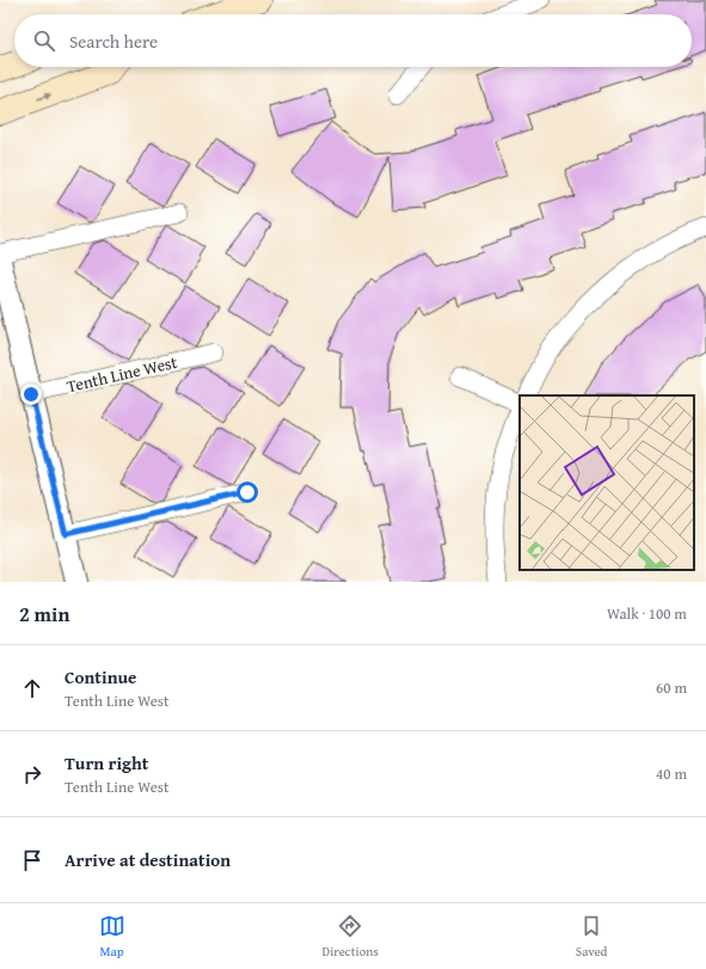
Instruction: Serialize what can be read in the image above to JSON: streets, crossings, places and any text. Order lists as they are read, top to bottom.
{
  "streets": {
    "street": ["Tenth Line West"]
  },
  "page": {
    "search": "Search here",
    "heading": ["2 min", "Walk · 100 m"],
    "list": [
      ["Continue", "Tenth Line West", "60 m"],
      ["Turn right", "Tenth Line West", "40 m"],
      "Arrive at destination"
    ],
    "nav": ["Map", "Directions", "Saved"]
  }
}
